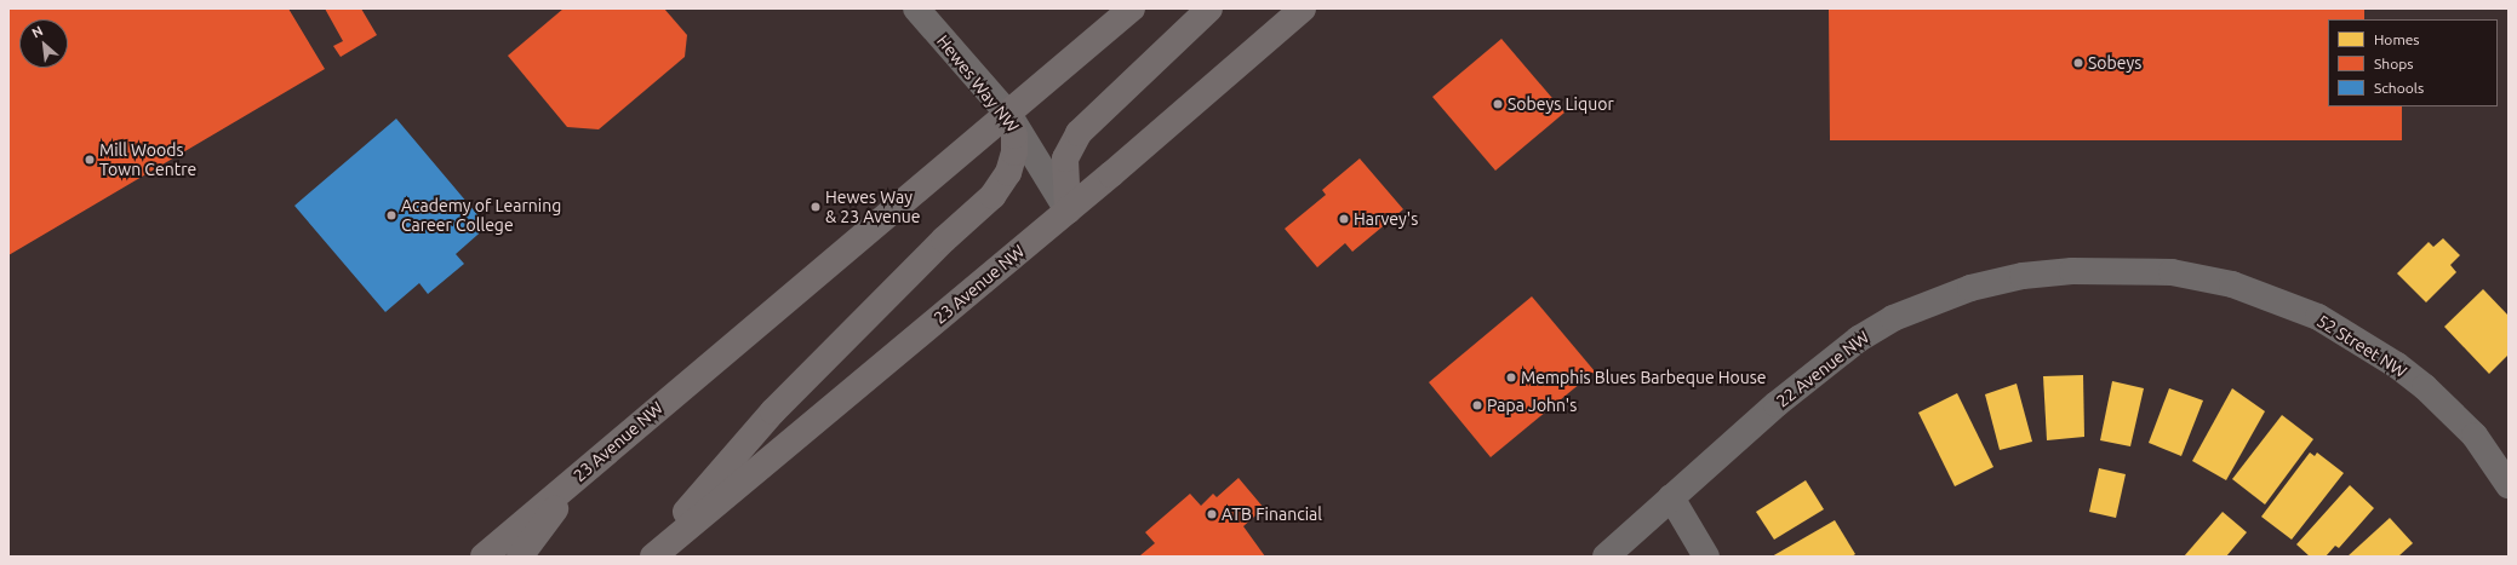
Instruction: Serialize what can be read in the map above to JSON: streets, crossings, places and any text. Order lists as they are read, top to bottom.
{
  "streets": {
    "main road": ["23 Avenue NW"],
    "street": ["Hewes Way NW", "52 Street NW", "22 Avenue NW"]
  },
  "crossings": [
    ["Hewes Way NW", "23 Avenue NW"],
    ["52 Street NW", "22 Avenue NW"]
  ],
  "places": [
    "Sobeys",
    "Sobeys Liquor",
    "Mill Woods Town Centre",
    "Hewes Way & 23 Avenue",
    "Academy of Learning Career College",
    "Harvey's",
    "Memphis Blues Barbeque House",
    "Papa John's",
    "ATB Financial"
  ],
  "legend": ["Homes", "Shops", "Schools"],
  "north": "top left"
}
